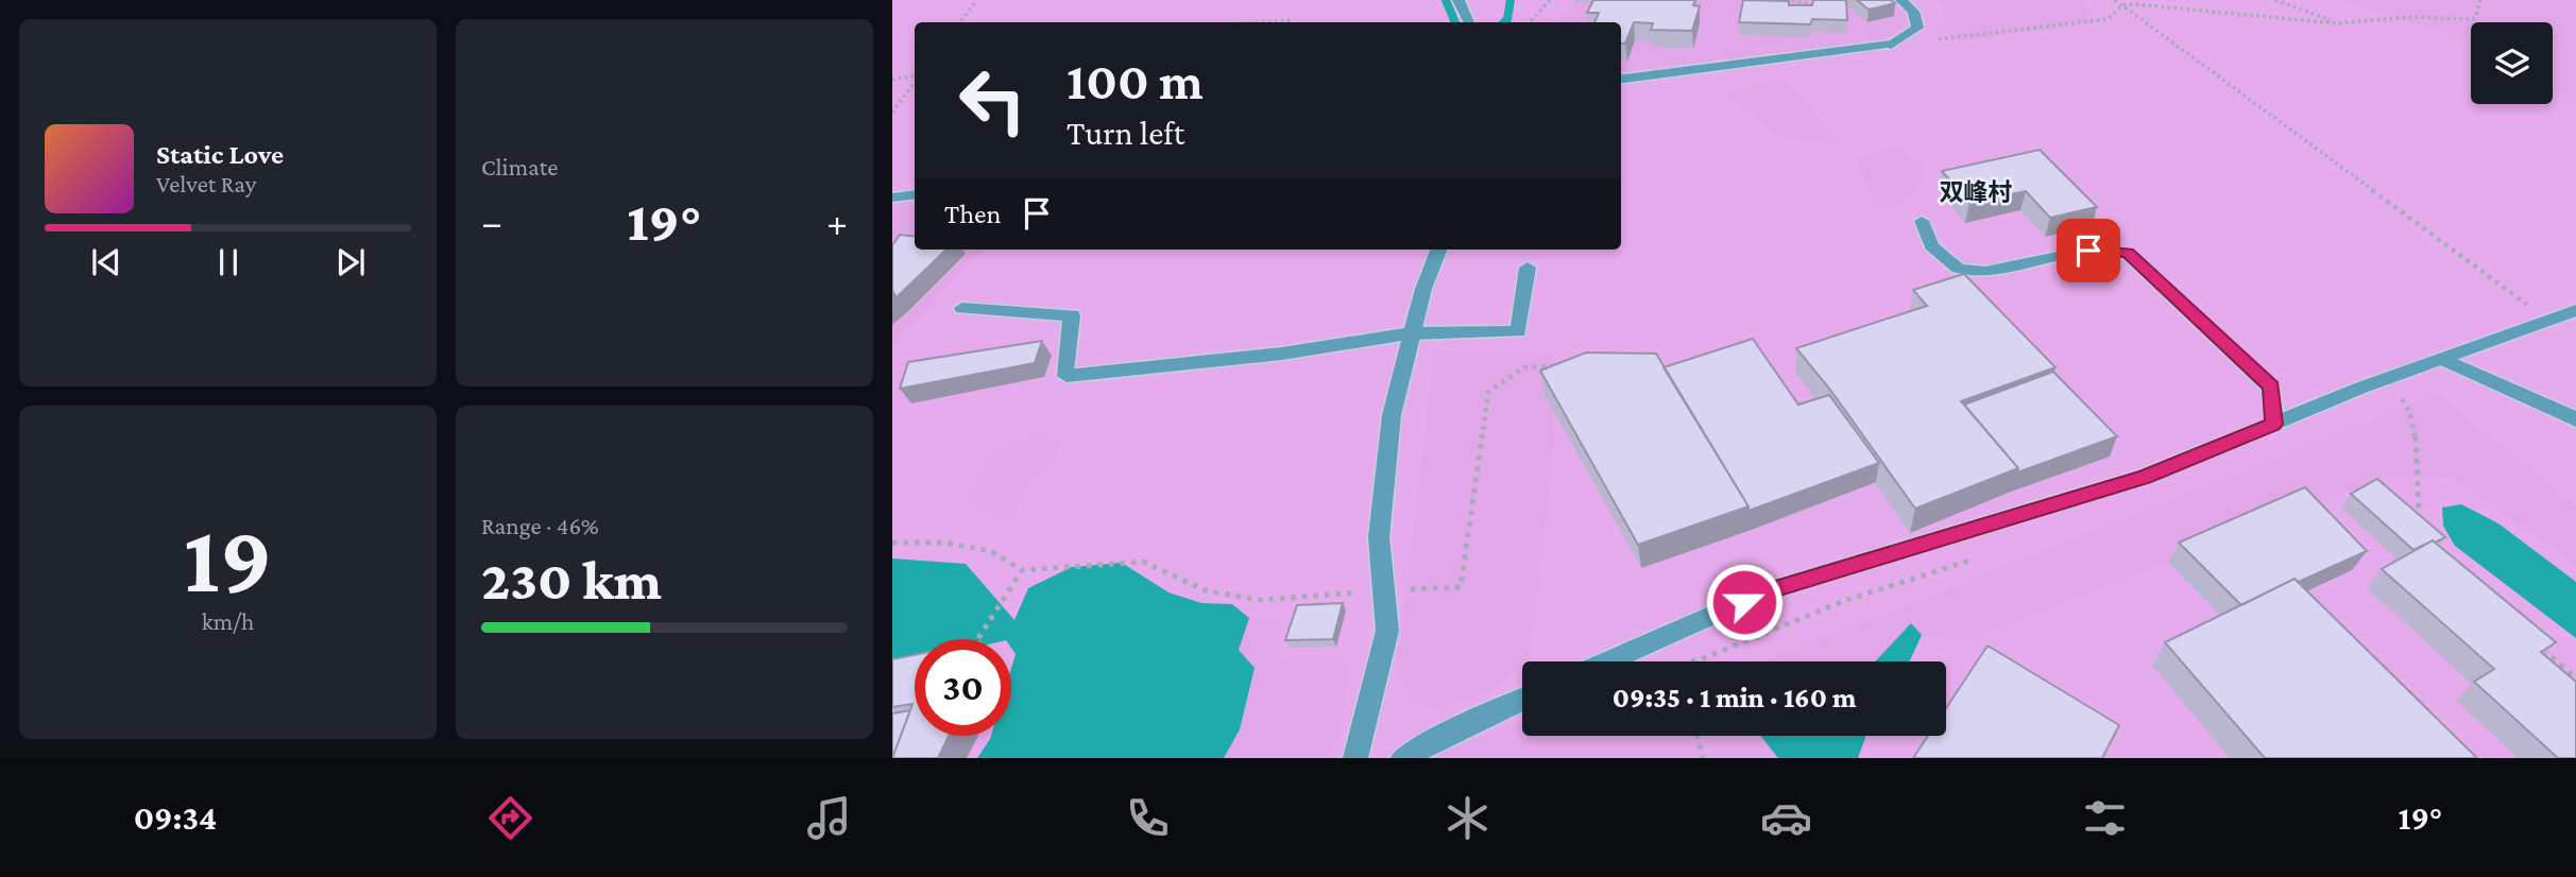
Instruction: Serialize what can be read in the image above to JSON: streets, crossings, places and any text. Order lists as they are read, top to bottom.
{
  "districts": ["双峰村"],
  "page": {
    "tile": [
      "Climate",
      ["19", "km/h"],
      ["Range · 46%", "230 km"]
    ],
    "turn": ["100 m", "Turn left"],
    "song": ["Static Love", "Velvet Ray"],
    "then": "Then",
    "heat": ["−", "19°", "+"],
    "limit": "30",
    "trip": "09:35 · 1 min · 160 m",
    "tabs": ["09:34", "19°"]
  }
}
